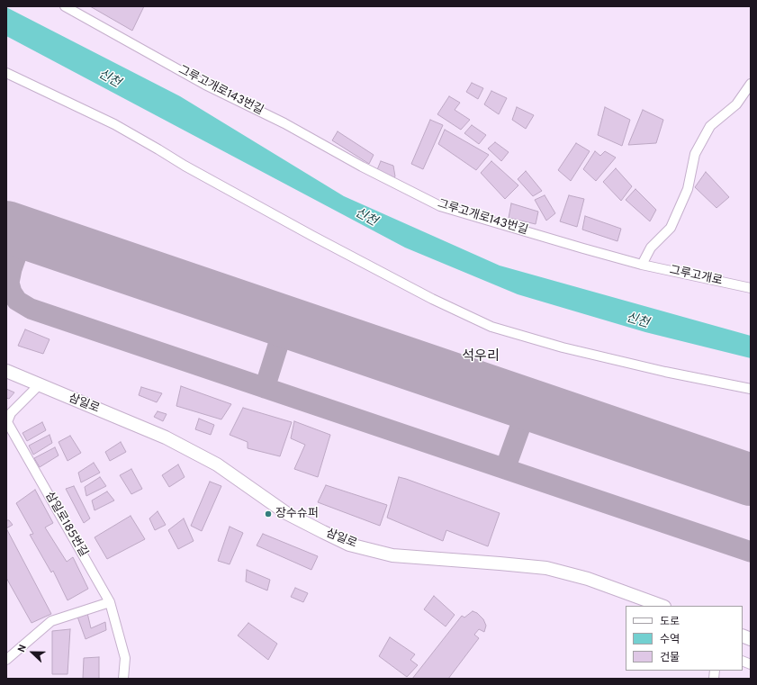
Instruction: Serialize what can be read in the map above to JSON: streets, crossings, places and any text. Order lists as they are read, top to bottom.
{
  "streets": {
    "main road": ["삼일로"],
    "street": ["그루고개로143번길", "그루고개로", "삼일로185번길"]
  },
  "crossings": [
    ["그루고개로143번길", "그루고개로"],
    ["삼일로", "삼일로185번길"]
  ],
  "districts": ["석우리"],
  "water": ["신천"],
  "places": ["장수슈퍼"],
  "legend": ["도로", "수역", "건물"],
  "north": "left"
}
